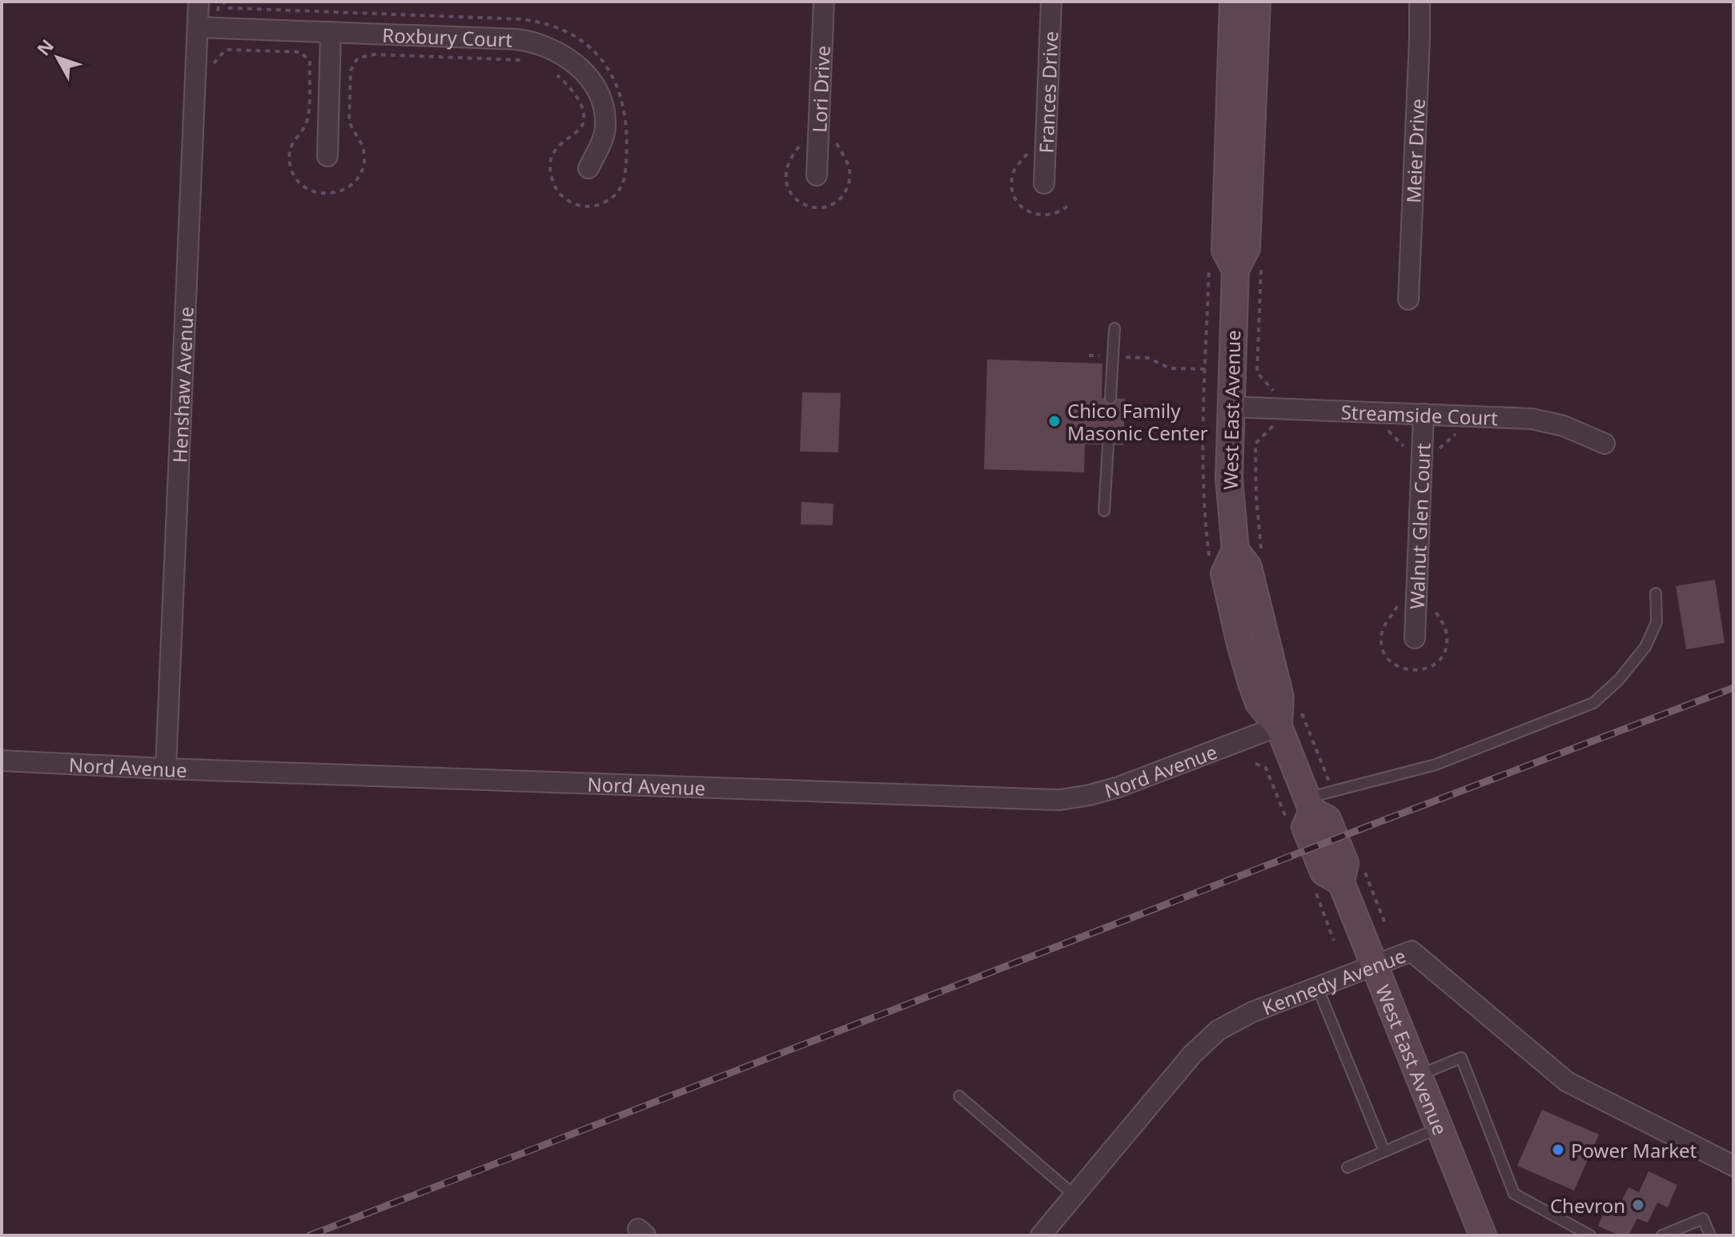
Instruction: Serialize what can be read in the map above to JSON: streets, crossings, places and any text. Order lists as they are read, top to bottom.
{
  "streets": {
    "main road": ["West East Avenue"],
    "street": [
      "Roxbury Court",
      "Lori Drive",
      "Frances Drive",
      "Meier Drive",
      "Henshaw Avenue",
      "Streamside Court",
      "Walnut Glen Court",
      "Nord Avenue",
      "Kennedy Avenue"
    ]
  },
  "crossings": [
    ["Roxbury Court", "Henshaw Avenue"],
    ["Henshaw Avenue", "Nord Avenue"],
    ["West East Avenue", "Streamside Court"],
    ["West East Avenue", "Nord Avenue"],
    ["West East Avenue", "Kennedy Avenue"],
    ["Streamside Court", "Walnut Glen Court"]
  ],
  "places": ["Chico Family Masonic Center", "Power Market", "Chevron"],
  "north": "top left"
}
